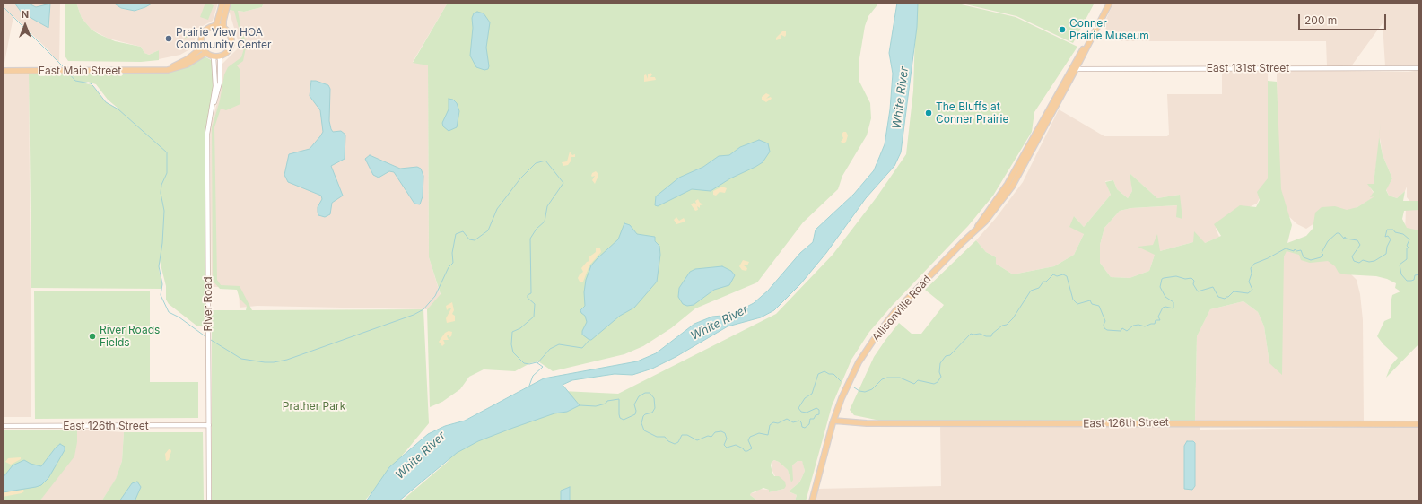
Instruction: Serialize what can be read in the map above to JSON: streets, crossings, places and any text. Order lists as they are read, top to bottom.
{
  "streets": {
    "main road": ["East Main Street", "Allisonville Road", "East 126th Street"],
    "street": ["East 131st Street", "River Road"]
  },
  "crossings": [
    ["East 131st Street", "Allisonville Road"],
    ["East Main Street", "River Road"],
    ["River Road", "East 126th Street"],
    ["Allisonville Road", "East 126th Street"]
  ],
  "water": ["White River"],
  "parks": ["Prather Park"],
  "places": [
    "Conner Prairie Museum",
    "Prairie View HOA Community Center",
    "The Bluffs at Conner Prairie",
    "River Roads Fields"
  ],
  "scale_bar": "200 m",
  "north": "top"
}
